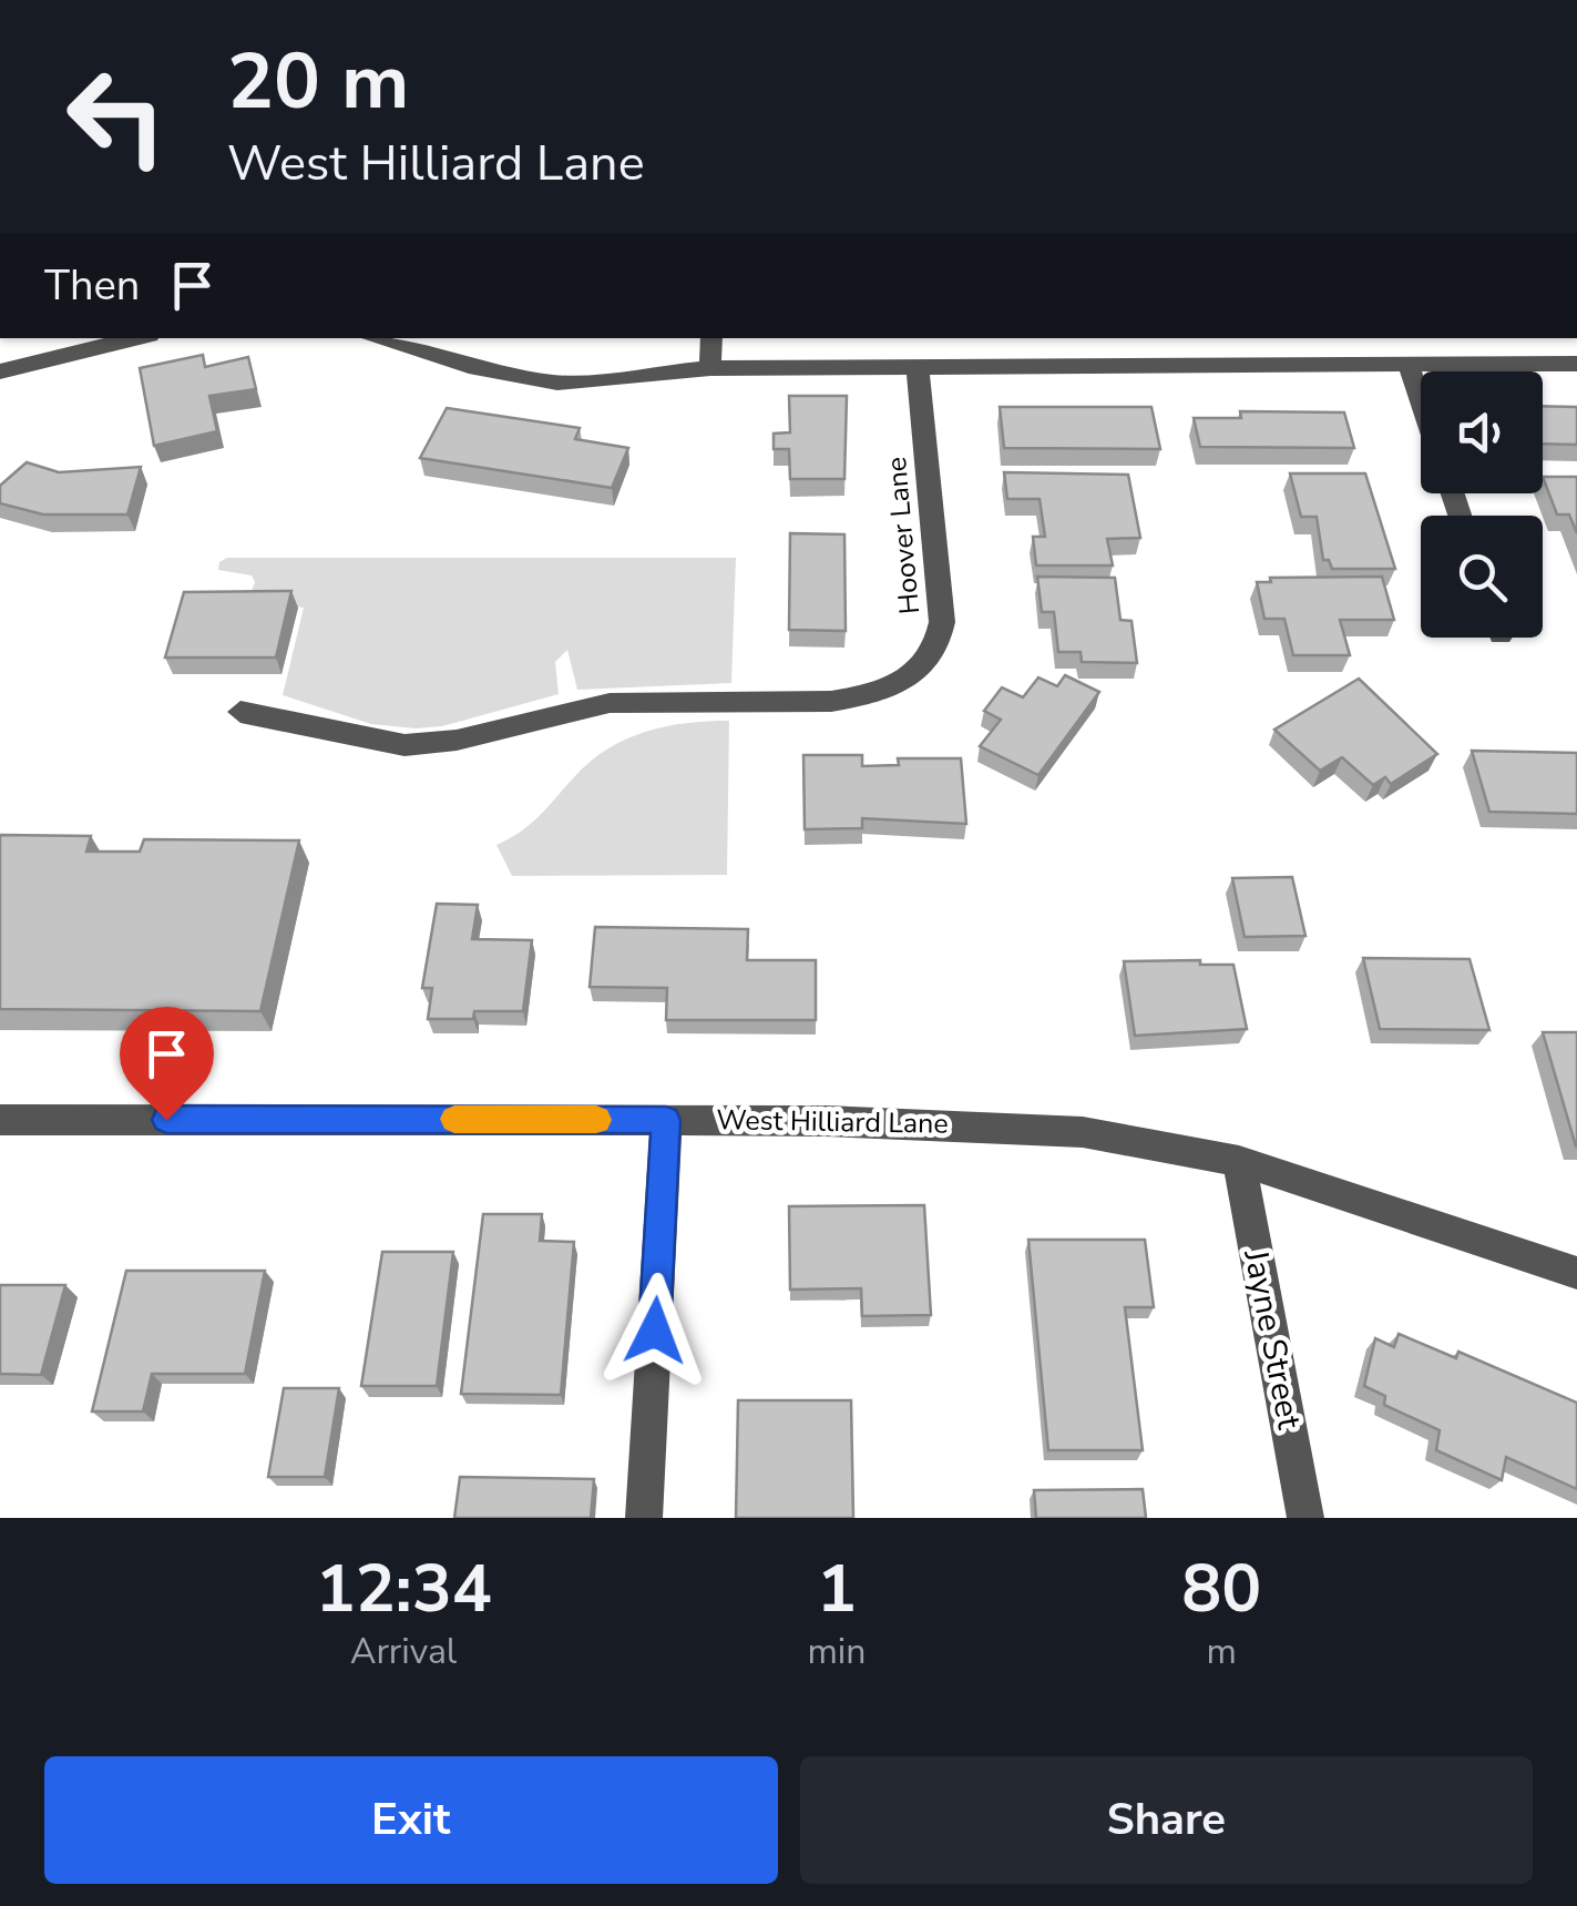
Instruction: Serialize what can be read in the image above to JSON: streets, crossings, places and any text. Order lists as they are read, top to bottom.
{
  "streets": {
    "street": ["Hoover Lane", "West Hilliard Lane", "Jayne Street"]
  },
  "crossings": [
    ["West Hilliard Lane", "Jayne Street"]
  ],
  "page": {
    "turn": ["20 m", "West Hilliard Lane"],
    "then": "Then",
    "eta": [
      "12:34",
      "Arrival",
      "1",
      "min",
      "80",
      "m"
    ],
    "buttons": ["Exit", "Share"]
  }
}
